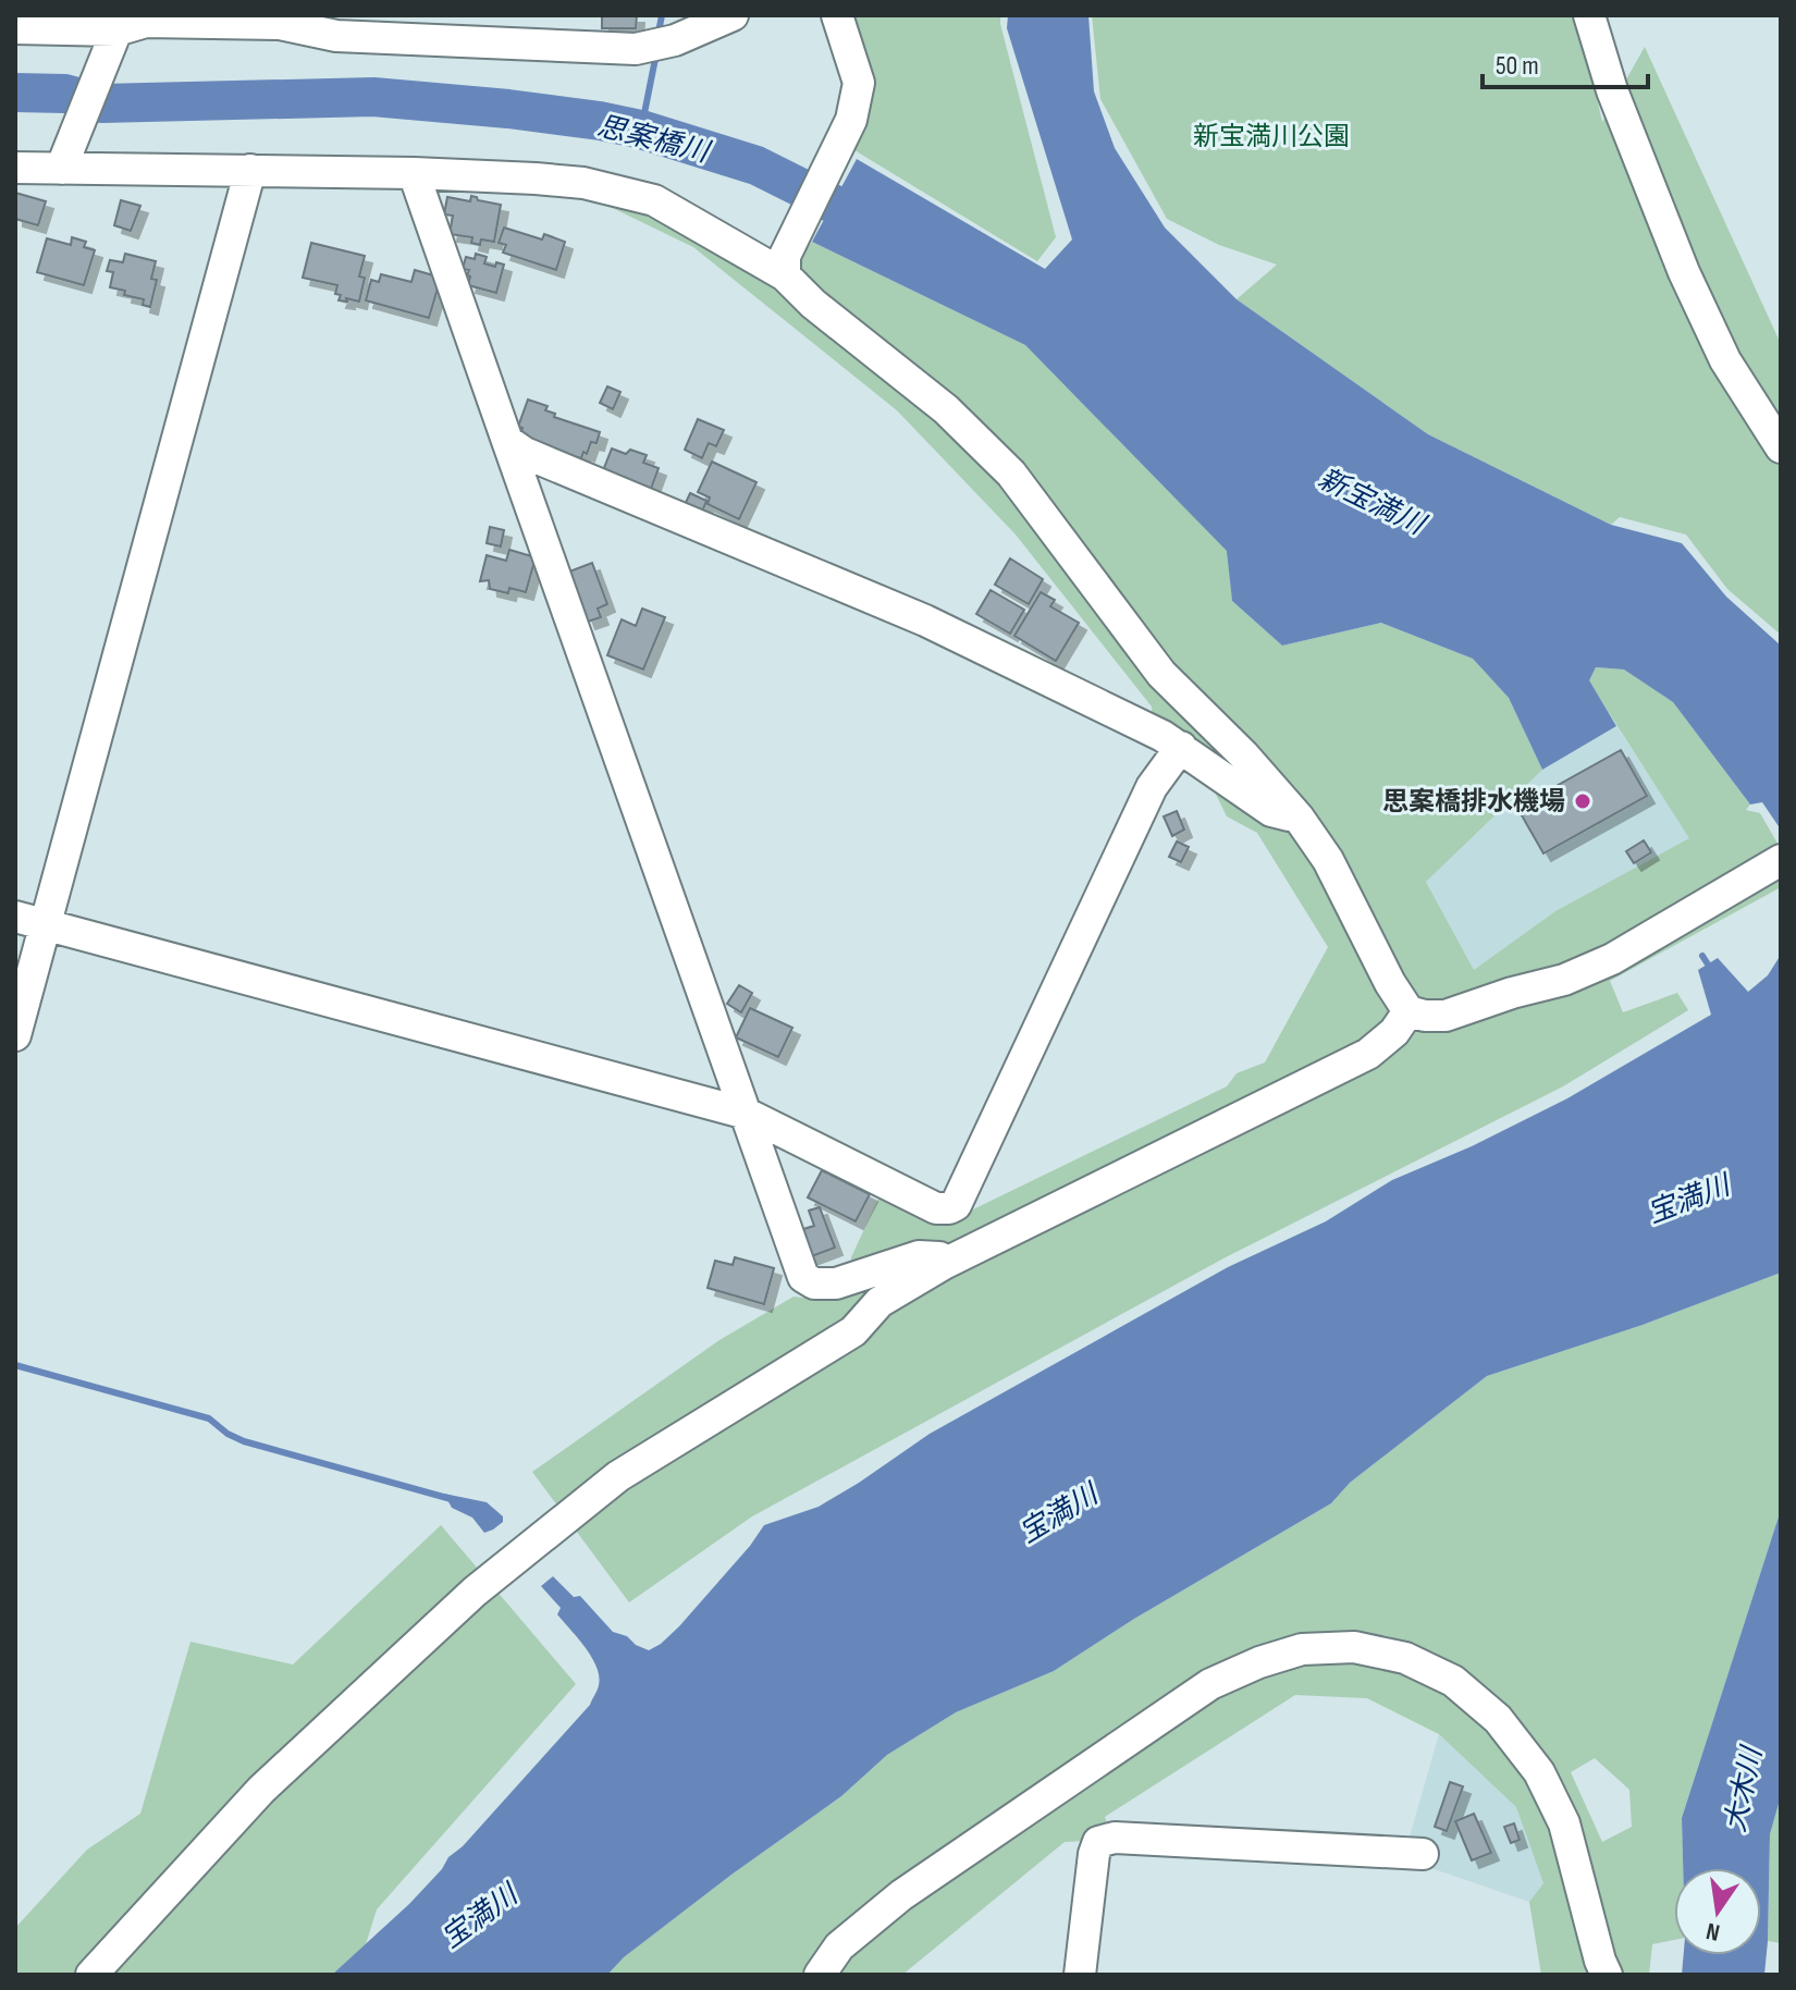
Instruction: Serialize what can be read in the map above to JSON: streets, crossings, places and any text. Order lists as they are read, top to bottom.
{
  "water": [
    "思案橋川",
    "新宝満川",
    "宝満川",
    "大木川"
  ],
  "parks": ["新宝満川公園"],
  "places": ["思案橋排水機場"],
  "scale_bar": "50 m",
  "north": "bottom"
}
